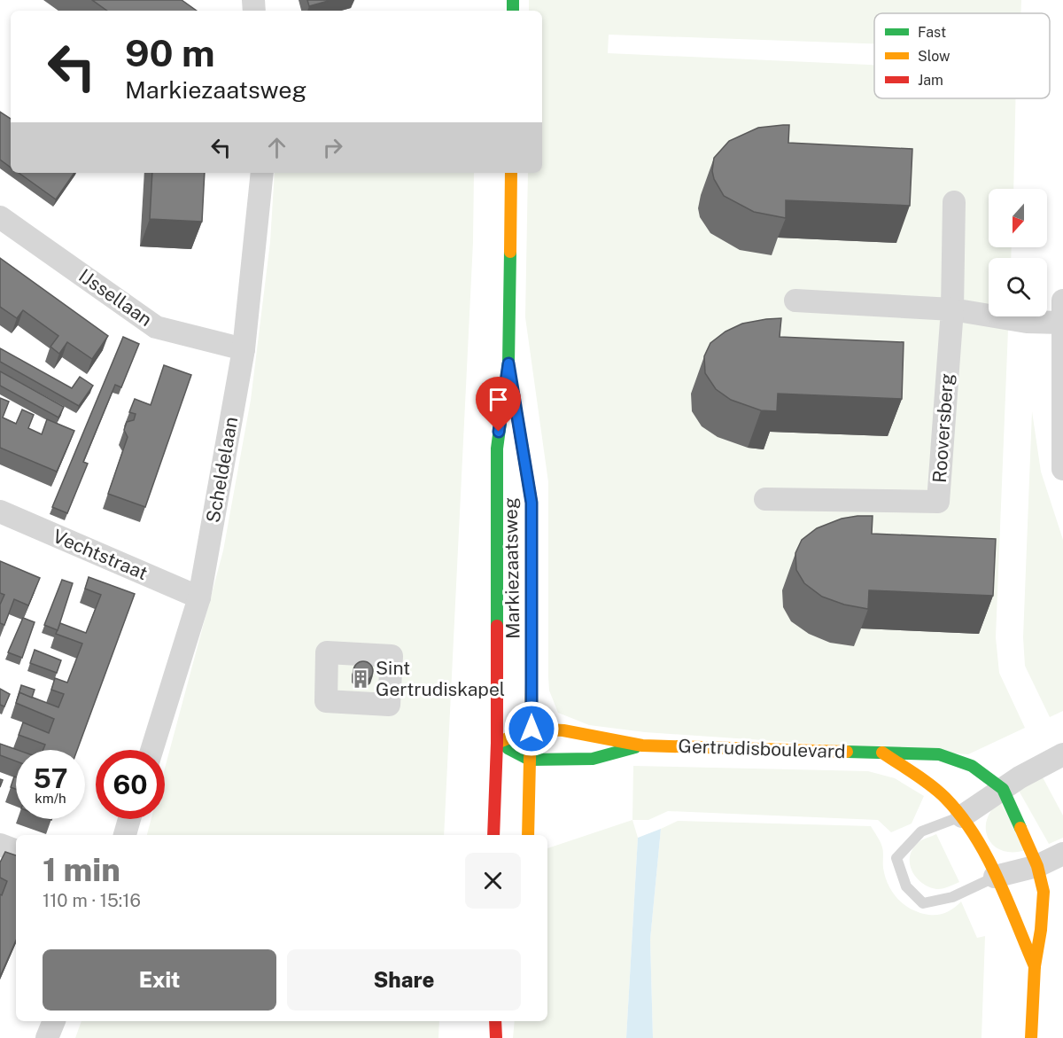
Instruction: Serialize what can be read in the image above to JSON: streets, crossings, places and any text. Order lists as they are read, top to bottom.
{
  "streets": {
    "street": [
      "IJssellaan",
      "Rooversberg",
      "Scheldelaan",
      "Vechtstraat",
      "Markiezaatsweg",
      "Gertrudisboulevard"
    ]
  },
  "crossings": [
    ["IJssellaan", "Scheldelaan"],
    ["Scheldelaan", "Vechtstraat"],
    ["Markiezaatsweg", "Gertrudisboulevard"]
  ],
  "places": {
    "building": ["Sint Gertrudiskapel"]
  },
  "legend": ["Fast", "Slow", "Jam"],
  "north": "bottom",
  "page": {
    "turn": ["90 m", "Markiezaatsweg"],
    "speed": "57 km/h",
    "limit": "60",
    "heading": ["1 min", "110 m · 15:16"],
    "buttons": ["Exit", "Share"]
  }
}
